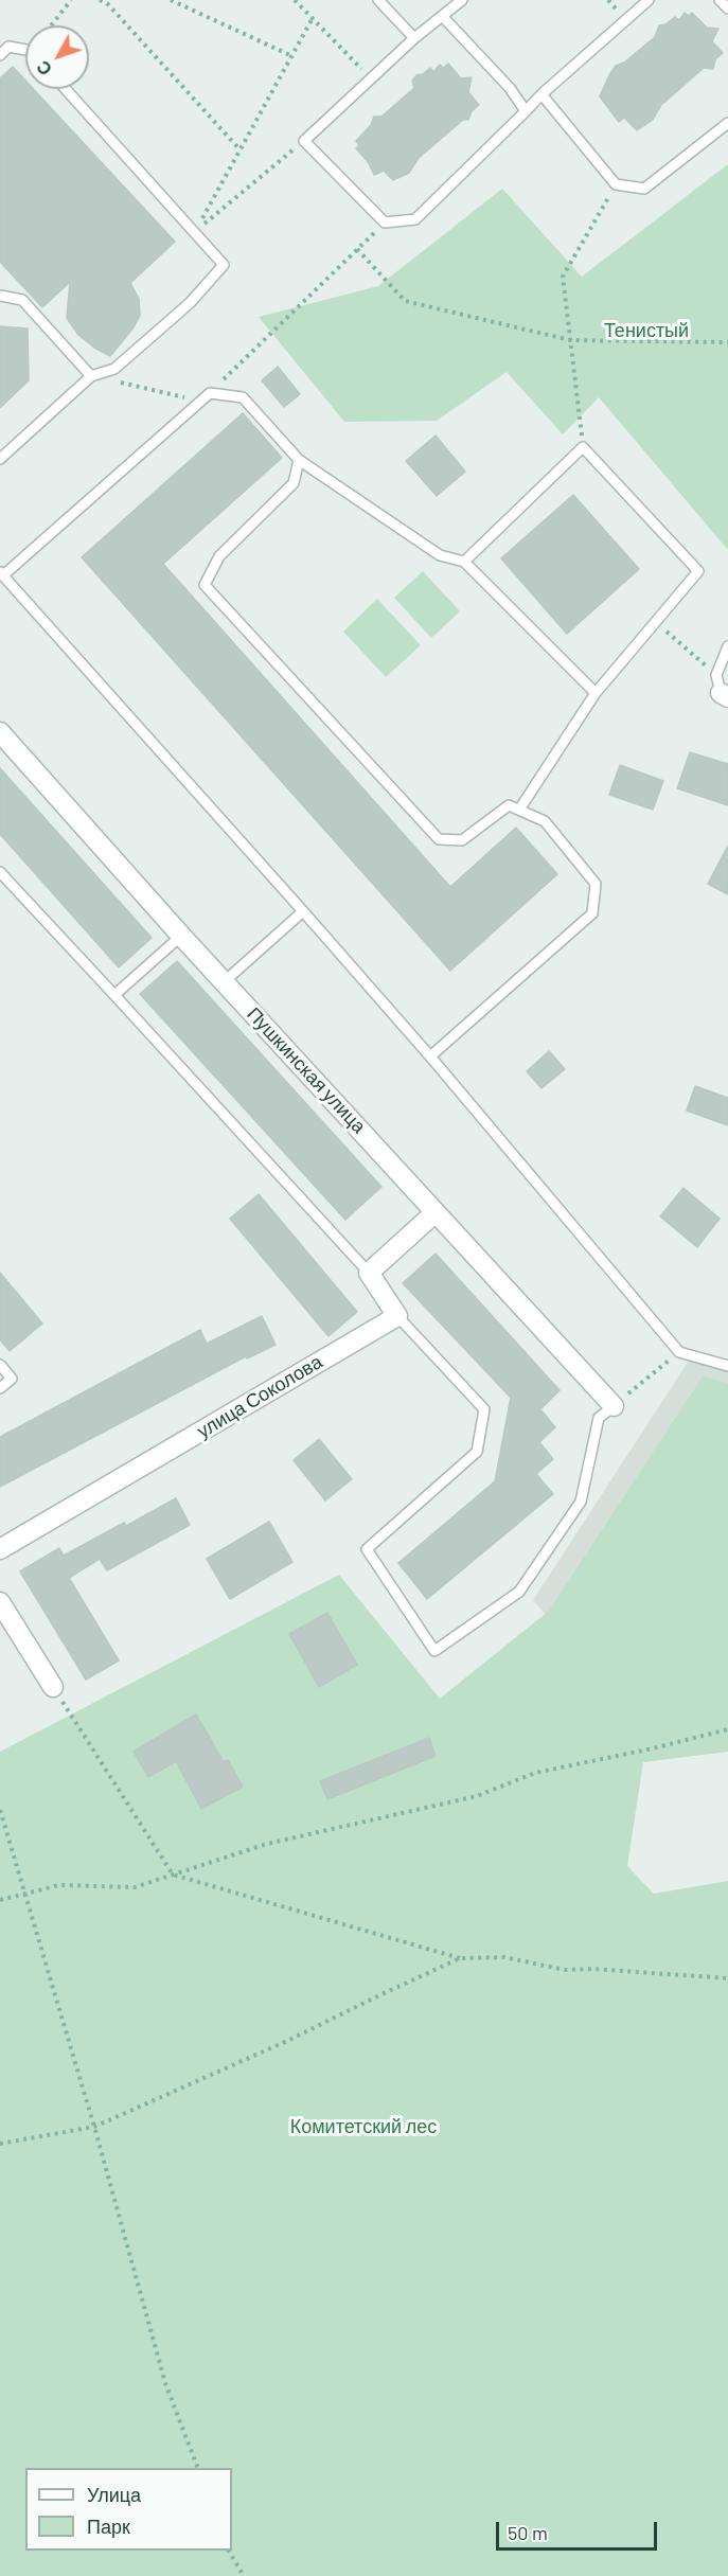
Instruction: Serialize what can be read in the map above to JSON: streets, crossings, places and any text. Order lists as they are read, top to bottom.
{
  "streets": {
    "street": ["Пушкинская улица", "улица Соколова"]
  },
  "parks": ["Тенистый", "Комитетский лес"],
  "legend": ["Улица", "Парк"],
  "scale_bar": "50 m",
  "north": "bottom left"
}
